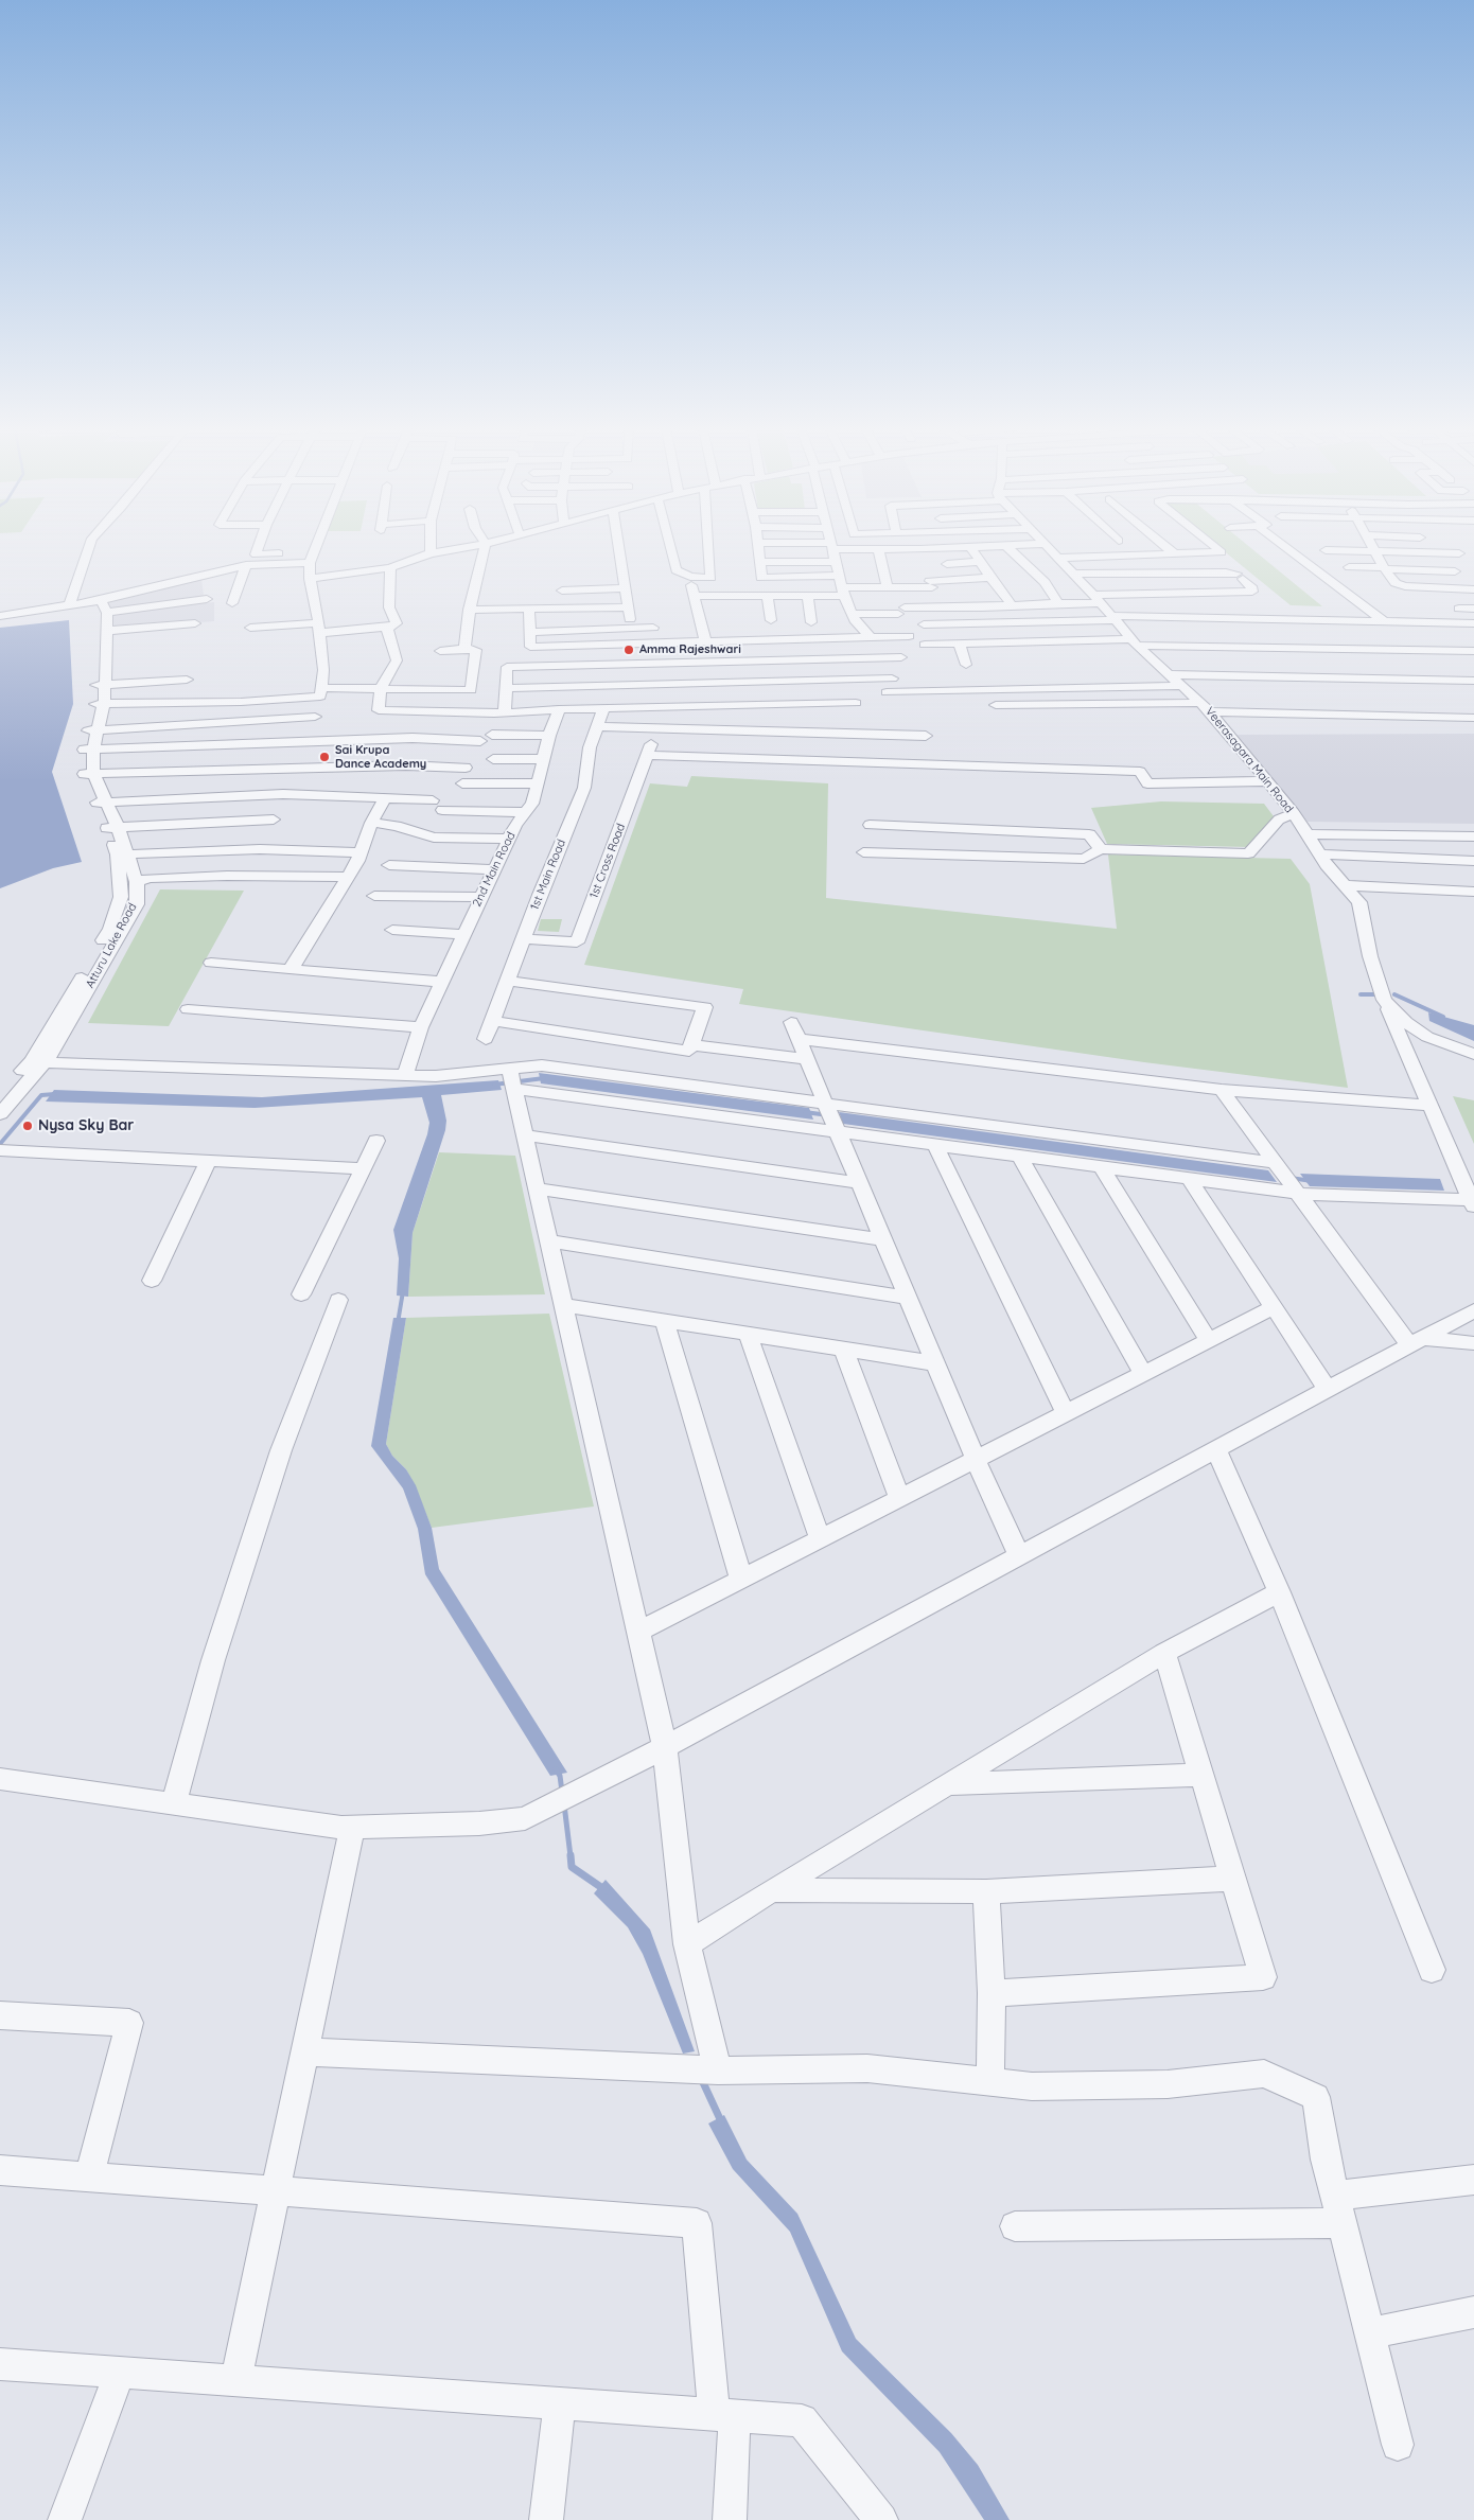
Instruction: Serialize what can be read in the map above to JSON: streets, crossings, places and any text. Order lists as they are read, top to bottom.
{
  "streets": {
    "street": [
      "Veerasagara Main Road",
      "1st Cross Road",
      "2nd Main Road",
      "1st Main Road",
      "Atturu Lake Road"
    ]
  },
  "crossings": [
    ["1st Cross Road", "1st Main Road"]
  ],
  "places": ["Amma Rajeshwari", "Sai Krupa Dance Academy", "Nysa Sky Bar"]
}
